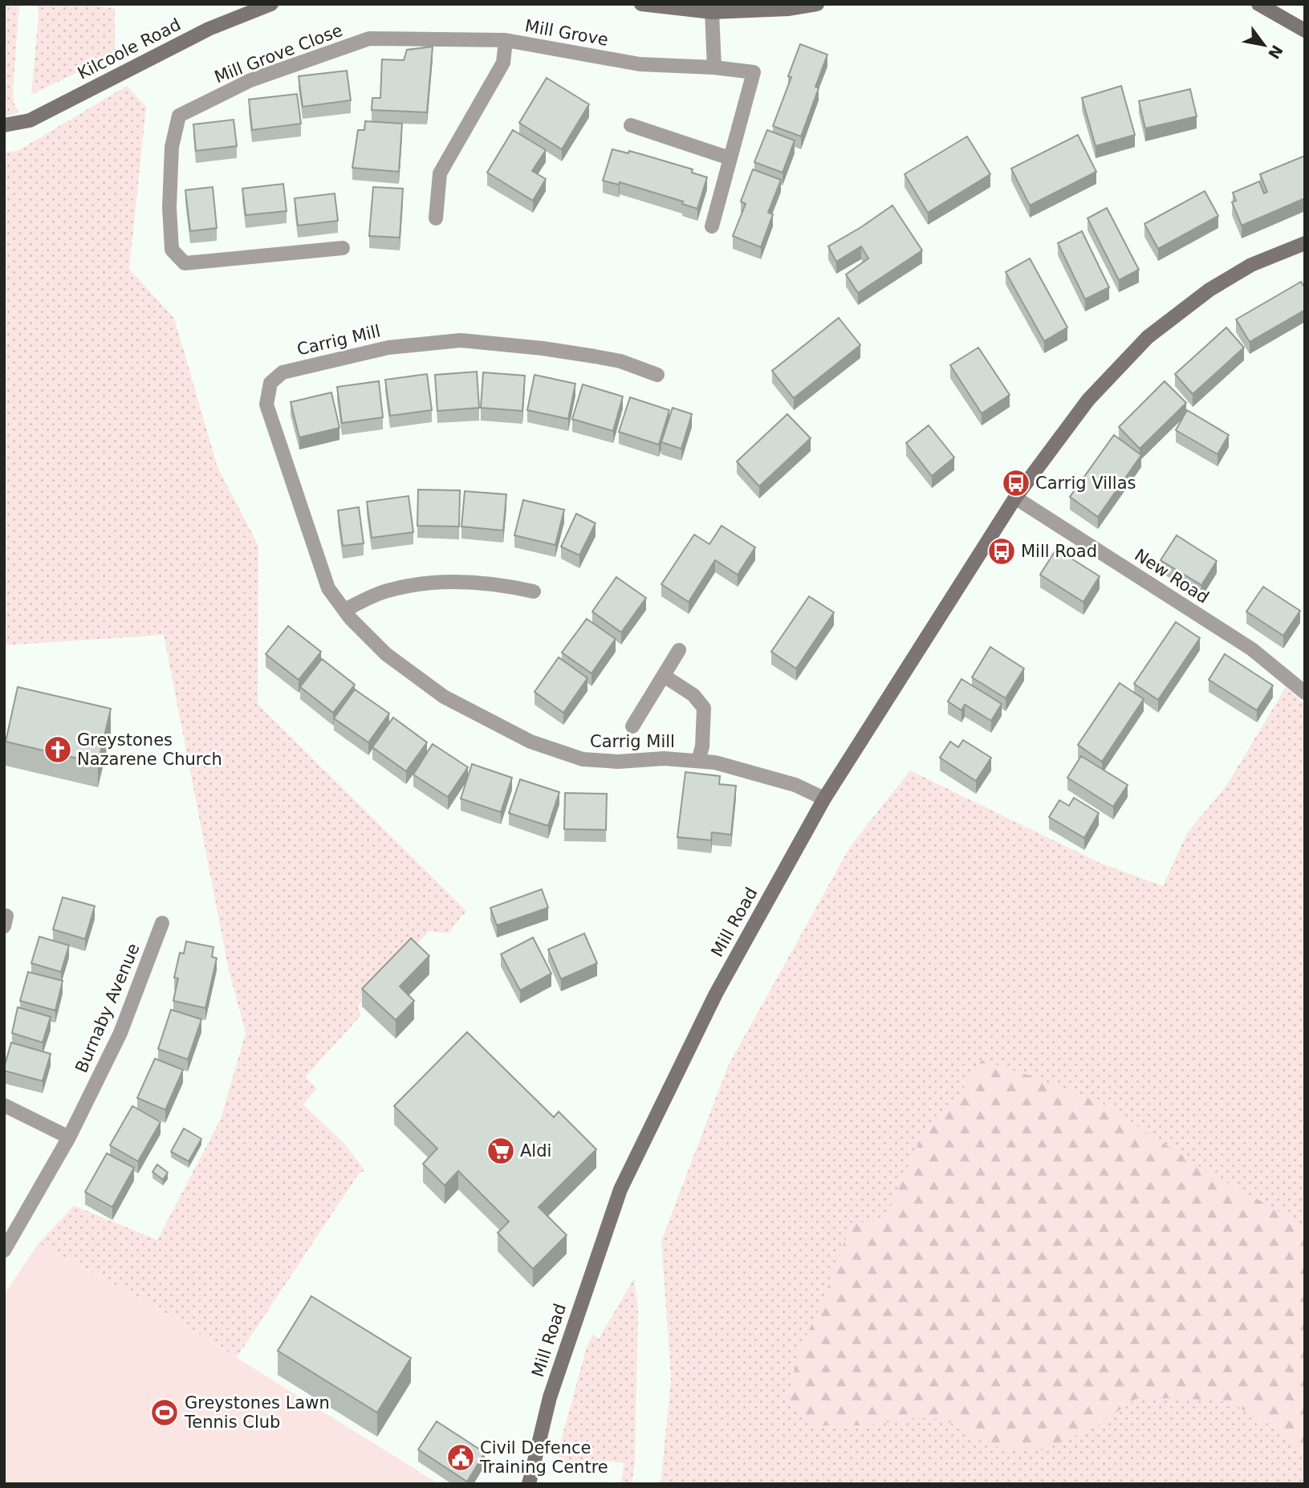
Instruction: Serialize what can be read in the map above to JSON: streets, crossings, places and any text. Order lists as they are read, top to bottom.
{
  "streets": {
    "main road": ["Kilcoole Road", "Mill Road"],
    "street": [
      "Mill Grove",
      "Mill Grove Close",
      "Carrig Mill",
      "New Road",
      "Burnaby Avenue"
    ]
  },
  "crossings": [
    ["Mill Grove", "Mill Grove Close"],
    ["Carrig Mill", "Mill Road"],
    ["New Road", "Mill Road"]
  ],
  "places": {
    "bus stop": ["Carrig Villas", "Mill Road"],
    "church": ["Greystones Nazarene Church"],
    "supermarket": ["Aldi"],
    "sports": ["Greystones Lawn Tennis Club"],
    "public building": ["Civil Defence Training Centre"]
  },
  "north": "bottom right"
}
